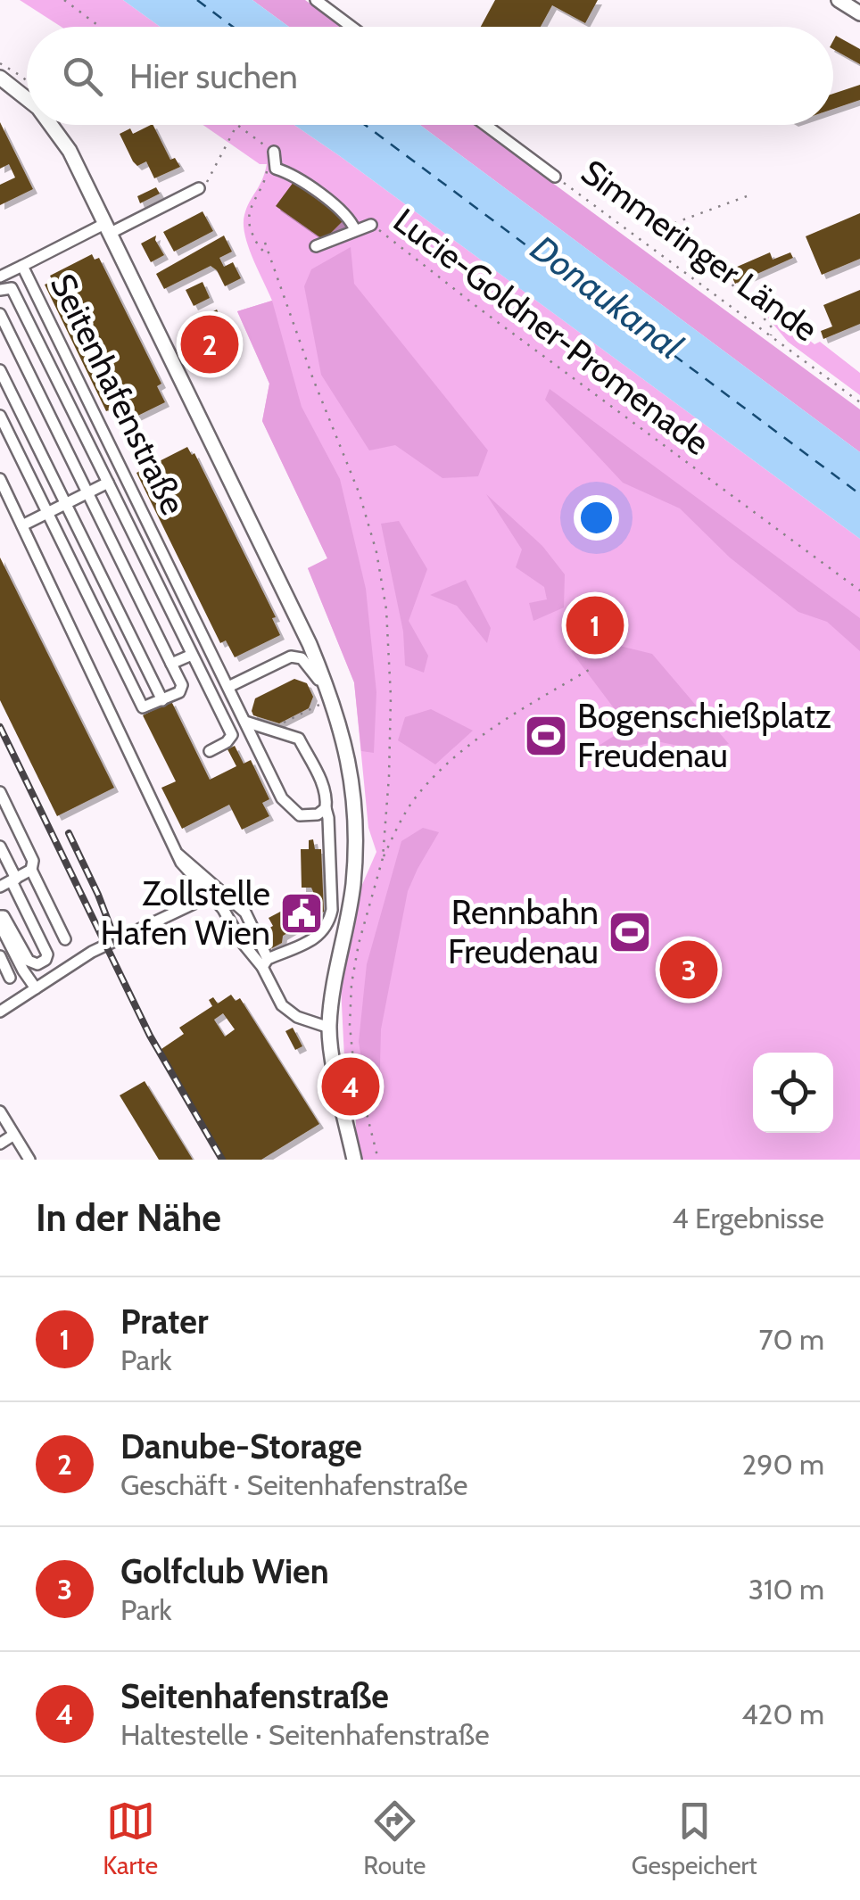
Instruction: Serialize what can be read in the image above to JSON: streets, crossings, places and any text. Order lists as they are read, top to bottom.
{
  "streets": {
    "main road": ["Seitenhafenstraße"],
    "street": ["Simmeringer Lände"],
    "path": ["Lucie-Goldner-Promenade"]
  },
  "water": ["Donaukanal"],
  "places": {
    "sports": ["Bogenschießplatz Freudenau", "Rennbahn Freudenau"],
    "public building": ["Zollstelle Hafen Wien"]
  },
  "page": {
    "search": "Hier suchen",
    "pins": [
      "2",
      "1",
      "3",
      "4"
    ],
    "heading": ["In der Nähe", "4 Ergebnisse"],
    "list": [
      {
        "mark": "1",
        "name": "Prater",
        "note": "Park",
        "value": "70 m"
      },
      {
        "mark": "2",
        "name": "Danube-Storage",
        "note": "Geschäft · Seitenhafenstraße",
        "value": "290 m"
      },
      {
        "mark": "3",
        "name": "Golfclub Wien",
        "note": "Park",
        "value": "310 m"
      },
      {
        "mark": "4",
        "name": "Seitenhafenstraße",
        "note": "Haltestelle · Seitenhafenstraße",
        "value": "420 m"
      }
    ],
    "nav": ["Karte", "Route", "Gespeichert"]
  }
}
